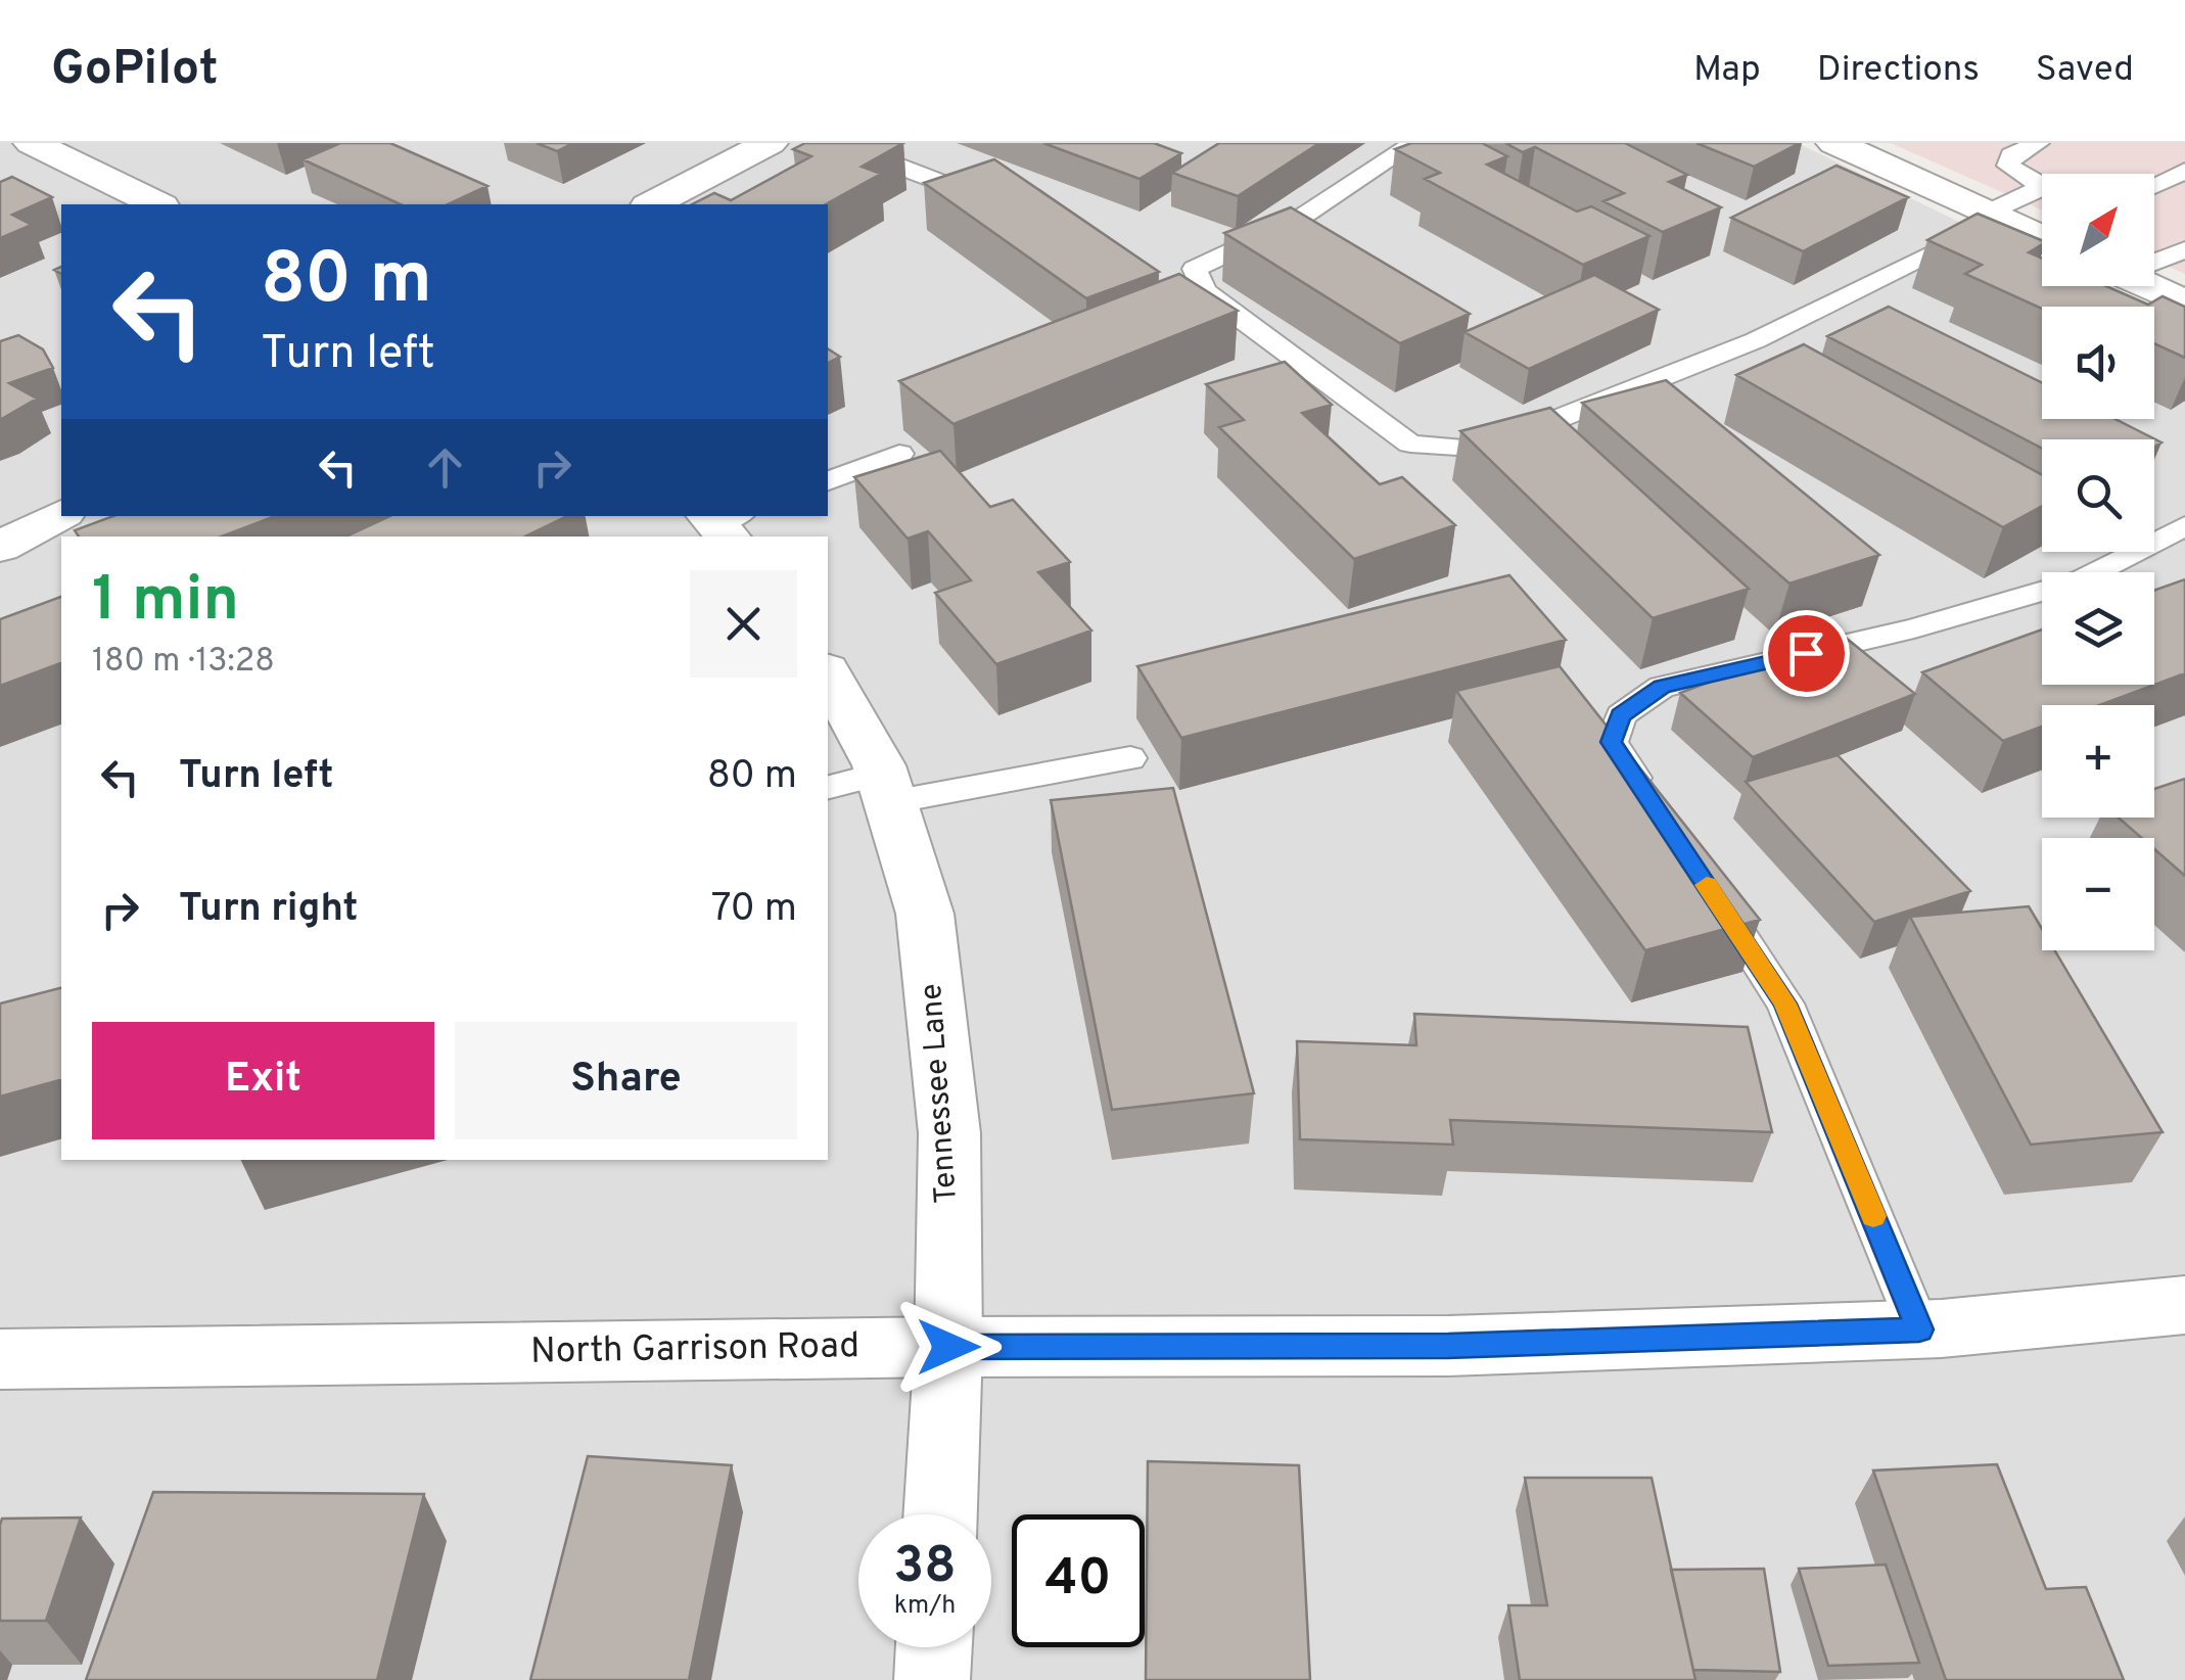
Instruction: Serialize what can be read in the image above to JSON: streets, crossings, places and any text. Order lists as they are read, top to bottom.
{
  "streets": {
    "street": ["Tennessee Lane", "North Garrison Road"]
  },
  "crossings": [
    ["Tennessee Lane", "North Garrison Road"]
  ],
  "north": "top right",
  "page": {
    "header": "GoPilot",
    "nav": ["Map", "Directions", "Saved"],
    "map_buttons": ["+", "−"],
    "turn": ["80 m", "Turn left"],
    "heading": ["1 min", "180 m · 13:28"],
    "list": [
      {
        "name": "Turn left",
        "value": "80 m"
      },
      {
        "name": "Turn right",
        "value": "70 m"
      }
    ],
    "buttons": ["Exit", "Share"],
    "speed": "38 km/h",
    "limit": "40"
  }
}
